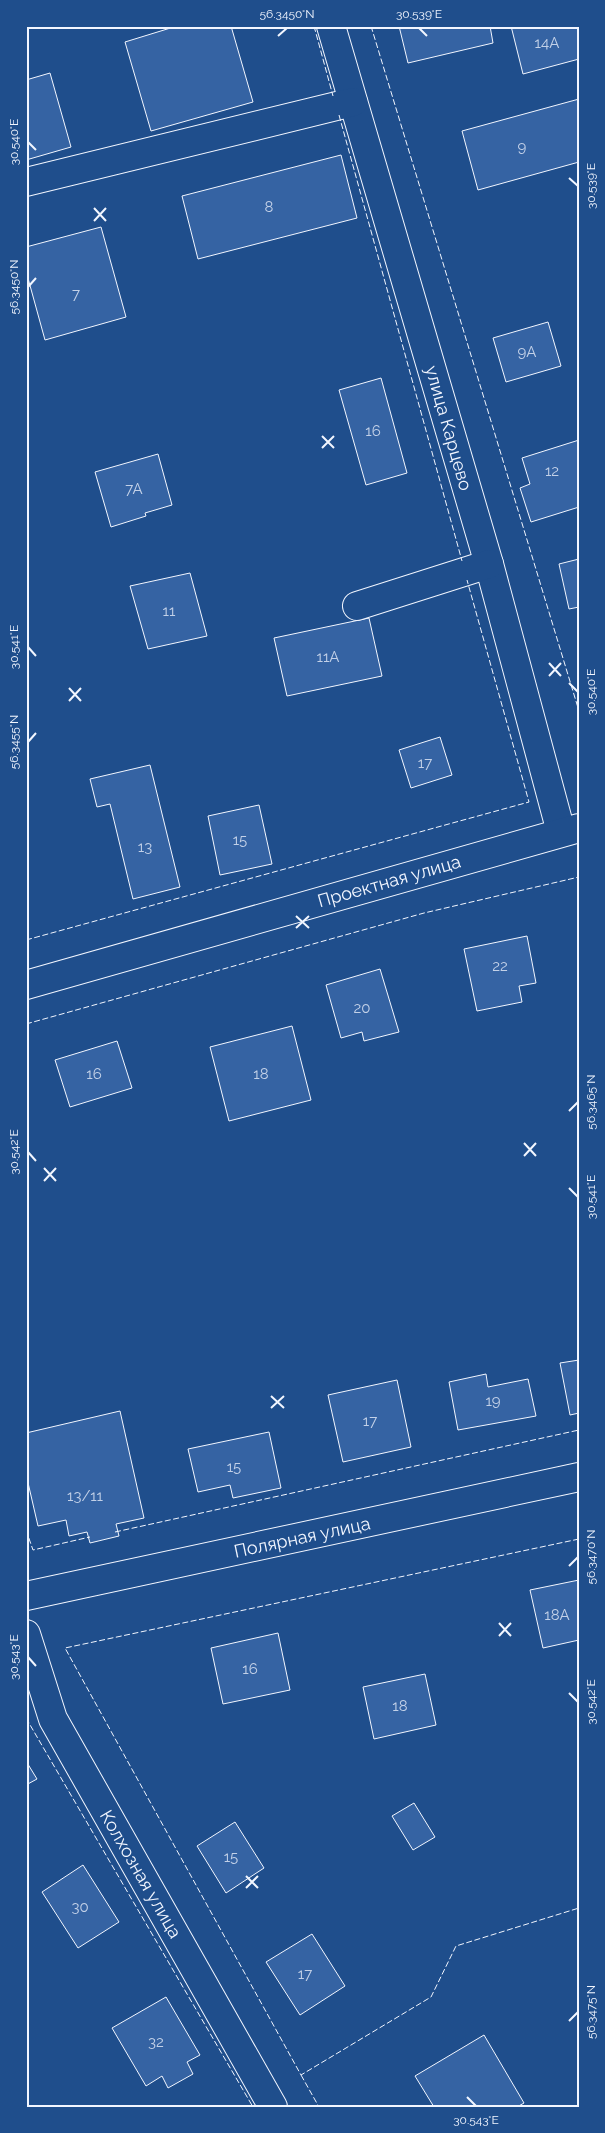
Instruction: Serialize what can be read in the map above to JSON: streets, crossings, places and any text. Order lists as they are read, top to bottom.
{
  "streets": {
    "street": [
      "улица Карцево",
      "Проектная улица",
      "Полярная улица",
      "Колхозная улица"
    ]
  },
  "crossings": [
    ["улица Карцево", "Проектная улица"]
  ],
  "house_numbers": [
    "14А",
    "9",
    "8",
    "7",
    "9А",
    "16",
    "12",
    "7А",
    "11",
    "11А",
    "17",
    "15",
    "13",
    "22",
    "20",
    "16",
    "18",
    "19",
    "17",
    "15",
    "13/11",
    "18А",
    "16",
    "18",
    "15",
    "30",
    "17",
    "32"
  ],
  "coordinates": [
    "56.3450°N",
    "30.539°E",
    "30.540°E",
    "30.541°E",
    "56.3455°N",
    "56.3465°N",
    "30.542°E",
    "56.3470°N",
    "30.543°E",
    "56.3475°N"
  ]
}
